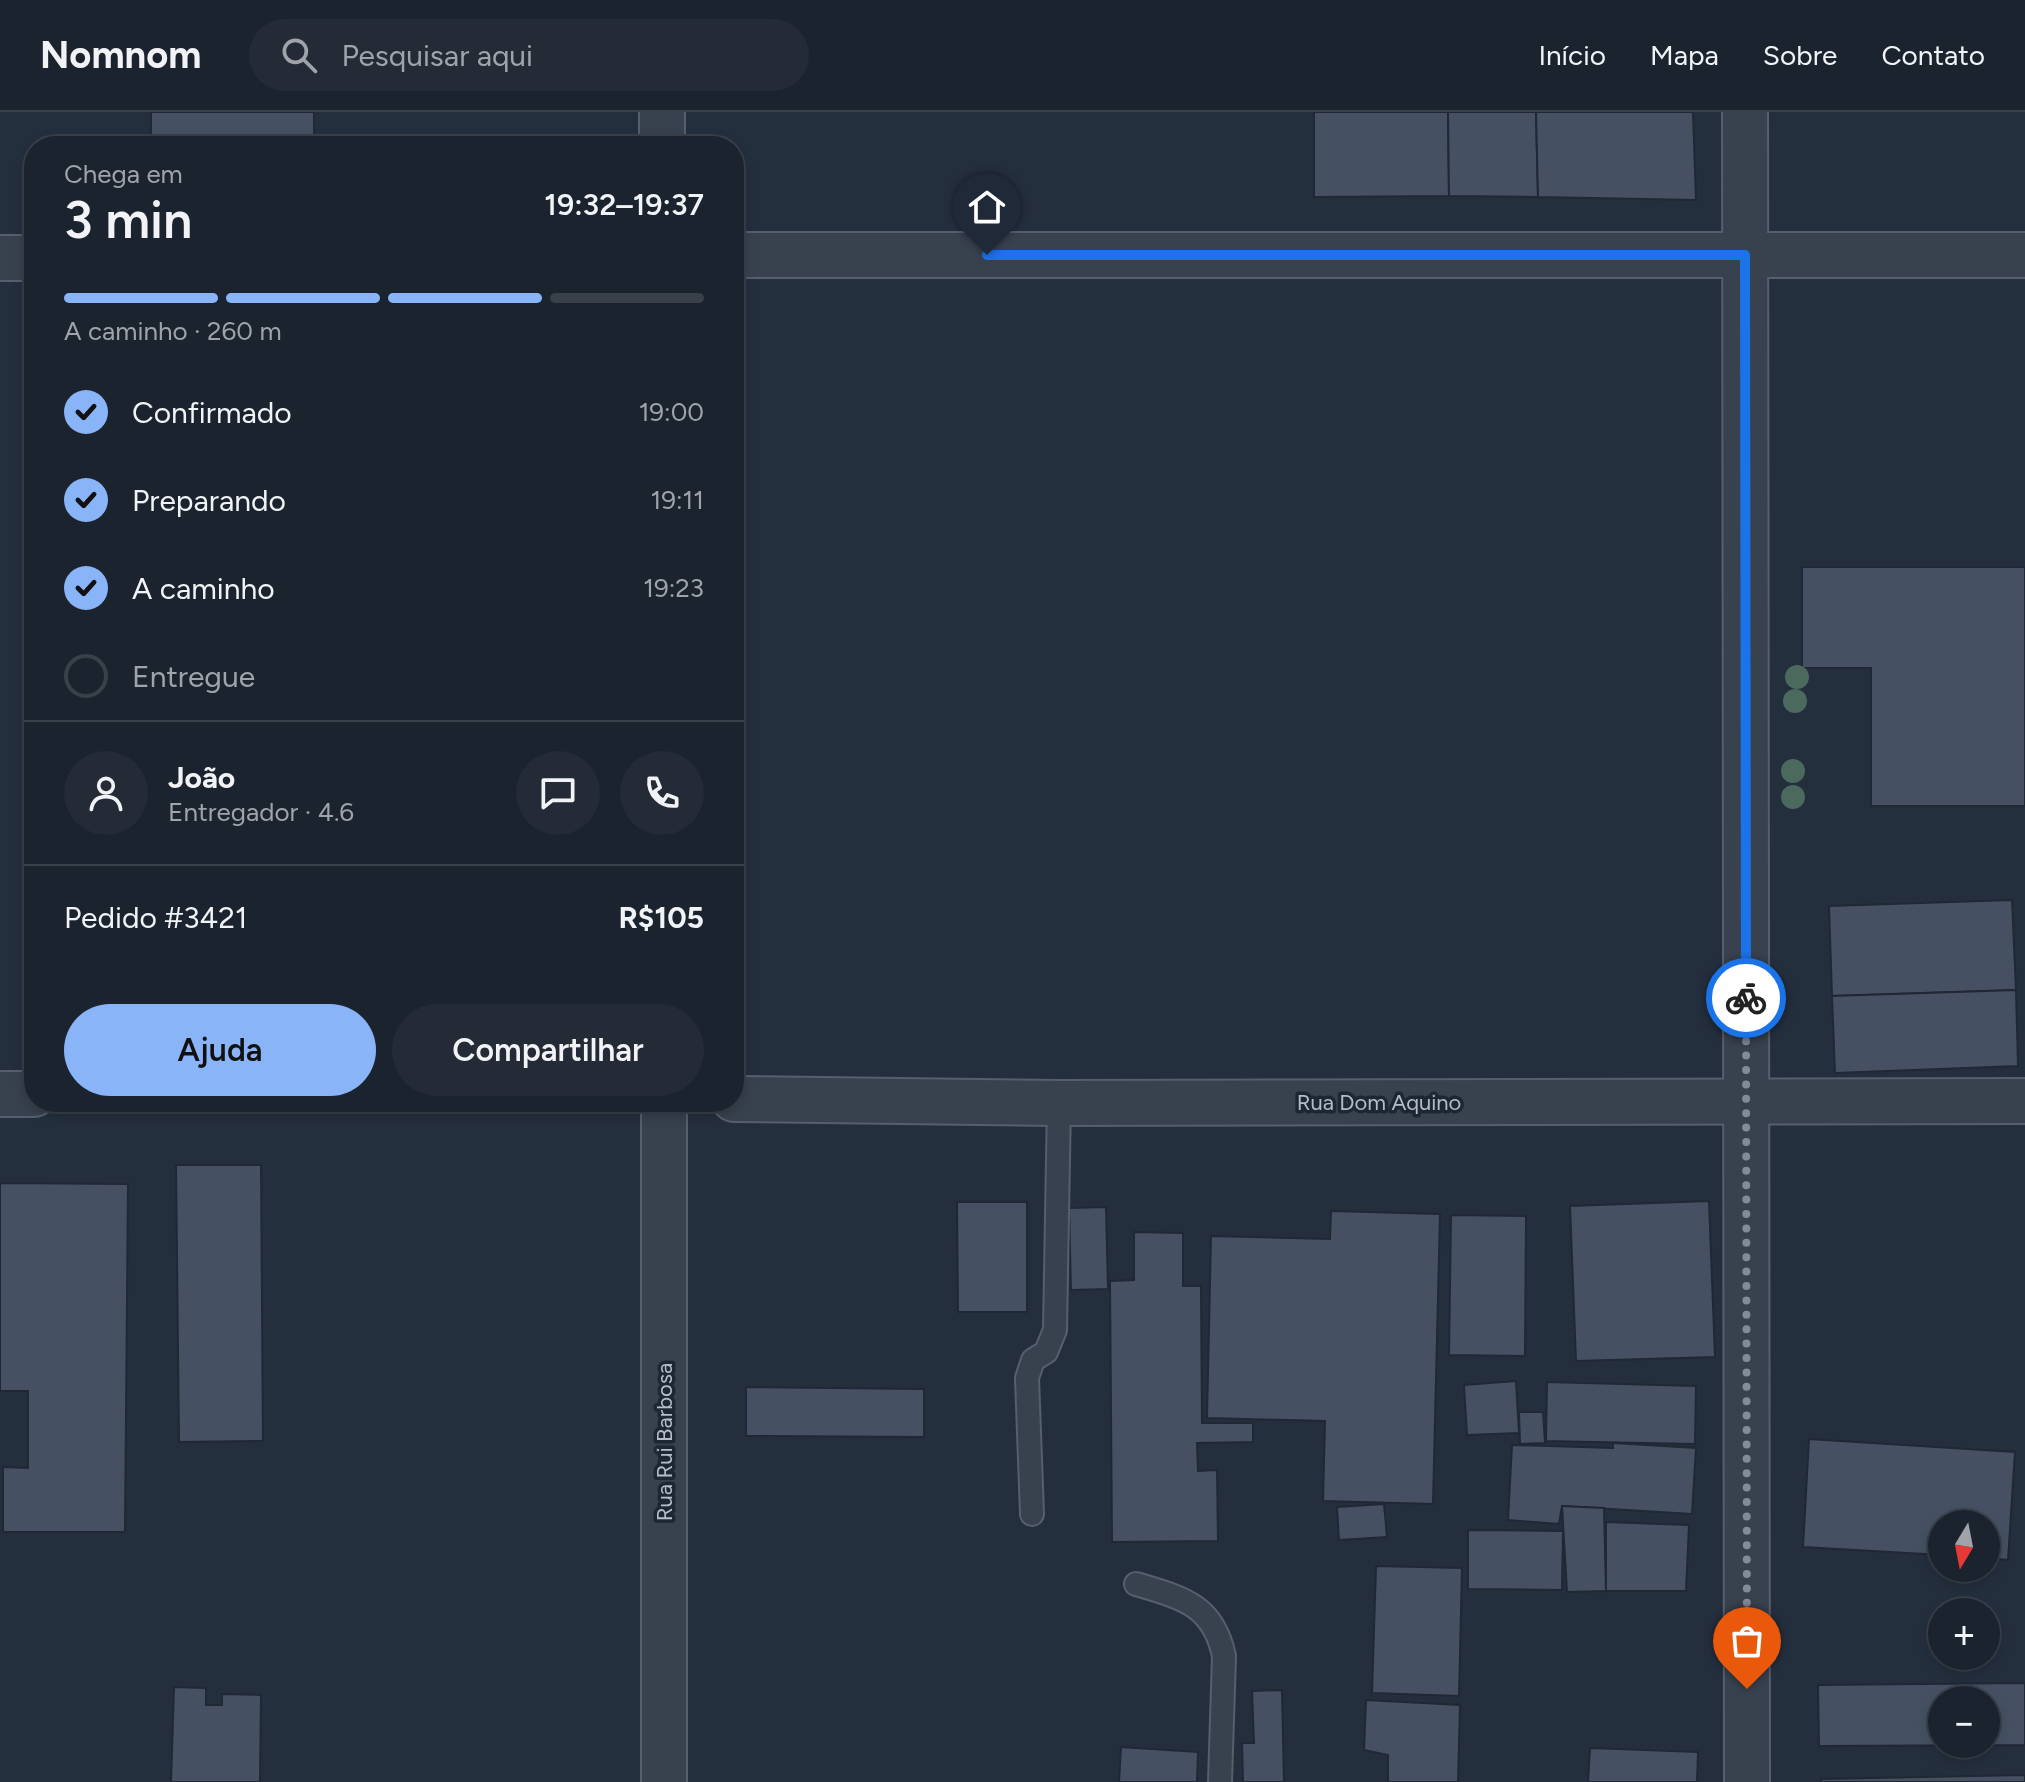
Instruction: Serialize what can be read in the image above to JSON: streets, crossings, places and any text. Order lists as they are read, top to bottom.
{
  "streets": {
    "street": ["Rua Dom Aquino", "Rua Rui Barbosa"]
  },
  "north": "bottom",
  "page": {
    "header": "Nomnom",
    "search": "Pesquisar aqui",
    "nav": [
      "Início",
      "Mapa",
      "Sobre",
      "Contato"
    ],
    "heading": ["3 min", "Chega em", "19:32–19:37"],
    "panel": [
      "João",
      "Entregador · 4.6",
      "Pedido #3421",
      "R$105"
    ],
    "bar": "A caminho · 260 m",
    "list": [
      ["Confirmado", "19:00"],
      ["Preparando", "19:11"],
      ["A caminho", "19:23"],
      "Entregue"
    ],
    "buttons": ["Ajuda", "Compartilhar"],
    "map_buttons": ["+", "−"]
  }
}
